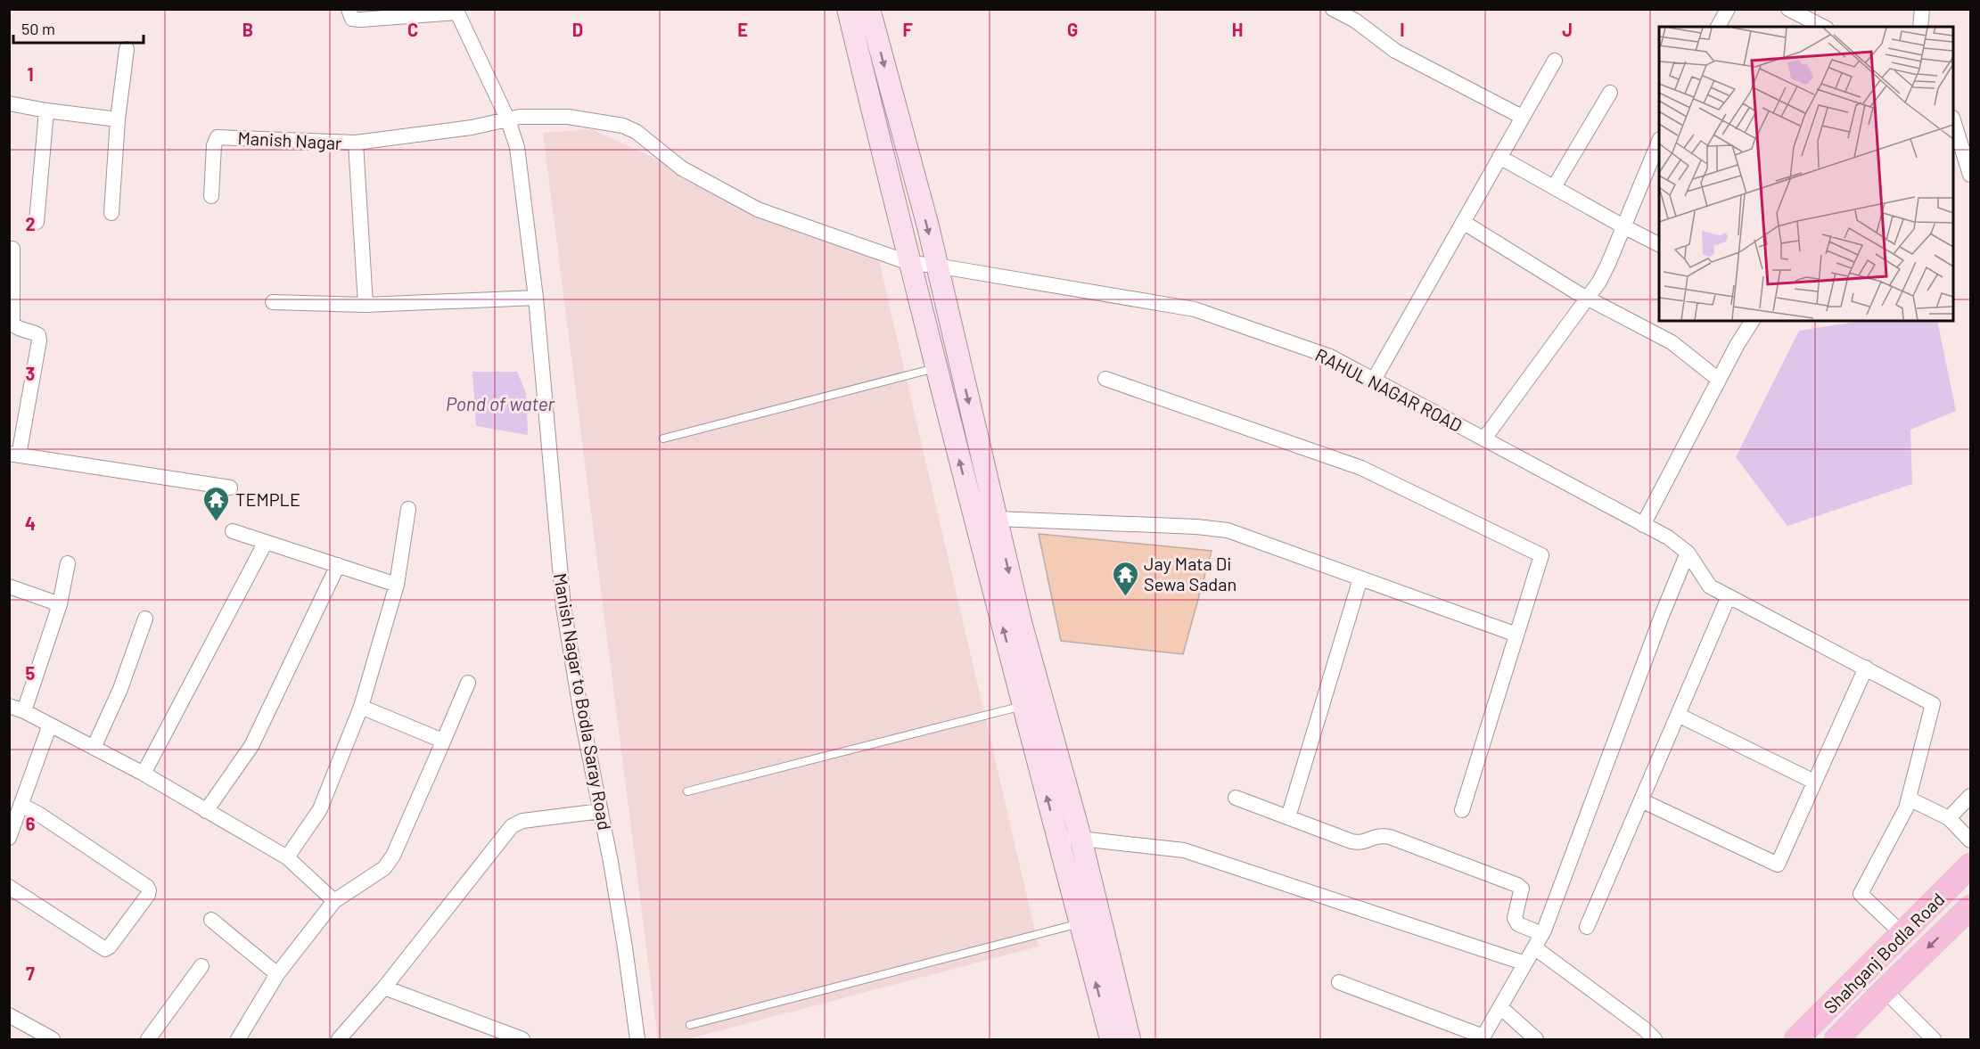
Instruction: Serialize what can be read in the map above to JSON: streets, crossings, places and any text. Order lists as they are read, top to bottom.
{
  "streets": {
    "main road": ["Shahganj Bodla Road"],
    "street": ["Manish Nagar", "RAHUL NAGAR ROAD", "Manish Nagar to Bodla Saray Road"]
  },
  "crossings": [
    ["Manish Nagar", "RAHUL NAGAR ROAD"],
    ["RAHUL NAGAR ROAD", "Manish Nagar to Bodla Saray Road"]
  ],
  "water": ["Pond of water"],
  "places": {
    "temple": ["TEMPLE", "Jay Mata Di Sewa Sadan"]
  },
  "scale_bar": "50 m",
  "grid": {
    "columns": [
      "B",
      "C",
      "D",
      "E",
      "F",
      "G",
      "H",
      "I",
      "J"
    ],
    "rows": [
      "1",
      "2",
      "3",
      "4",
      "5",
      "6",
      "7"
    ]
  }
}
